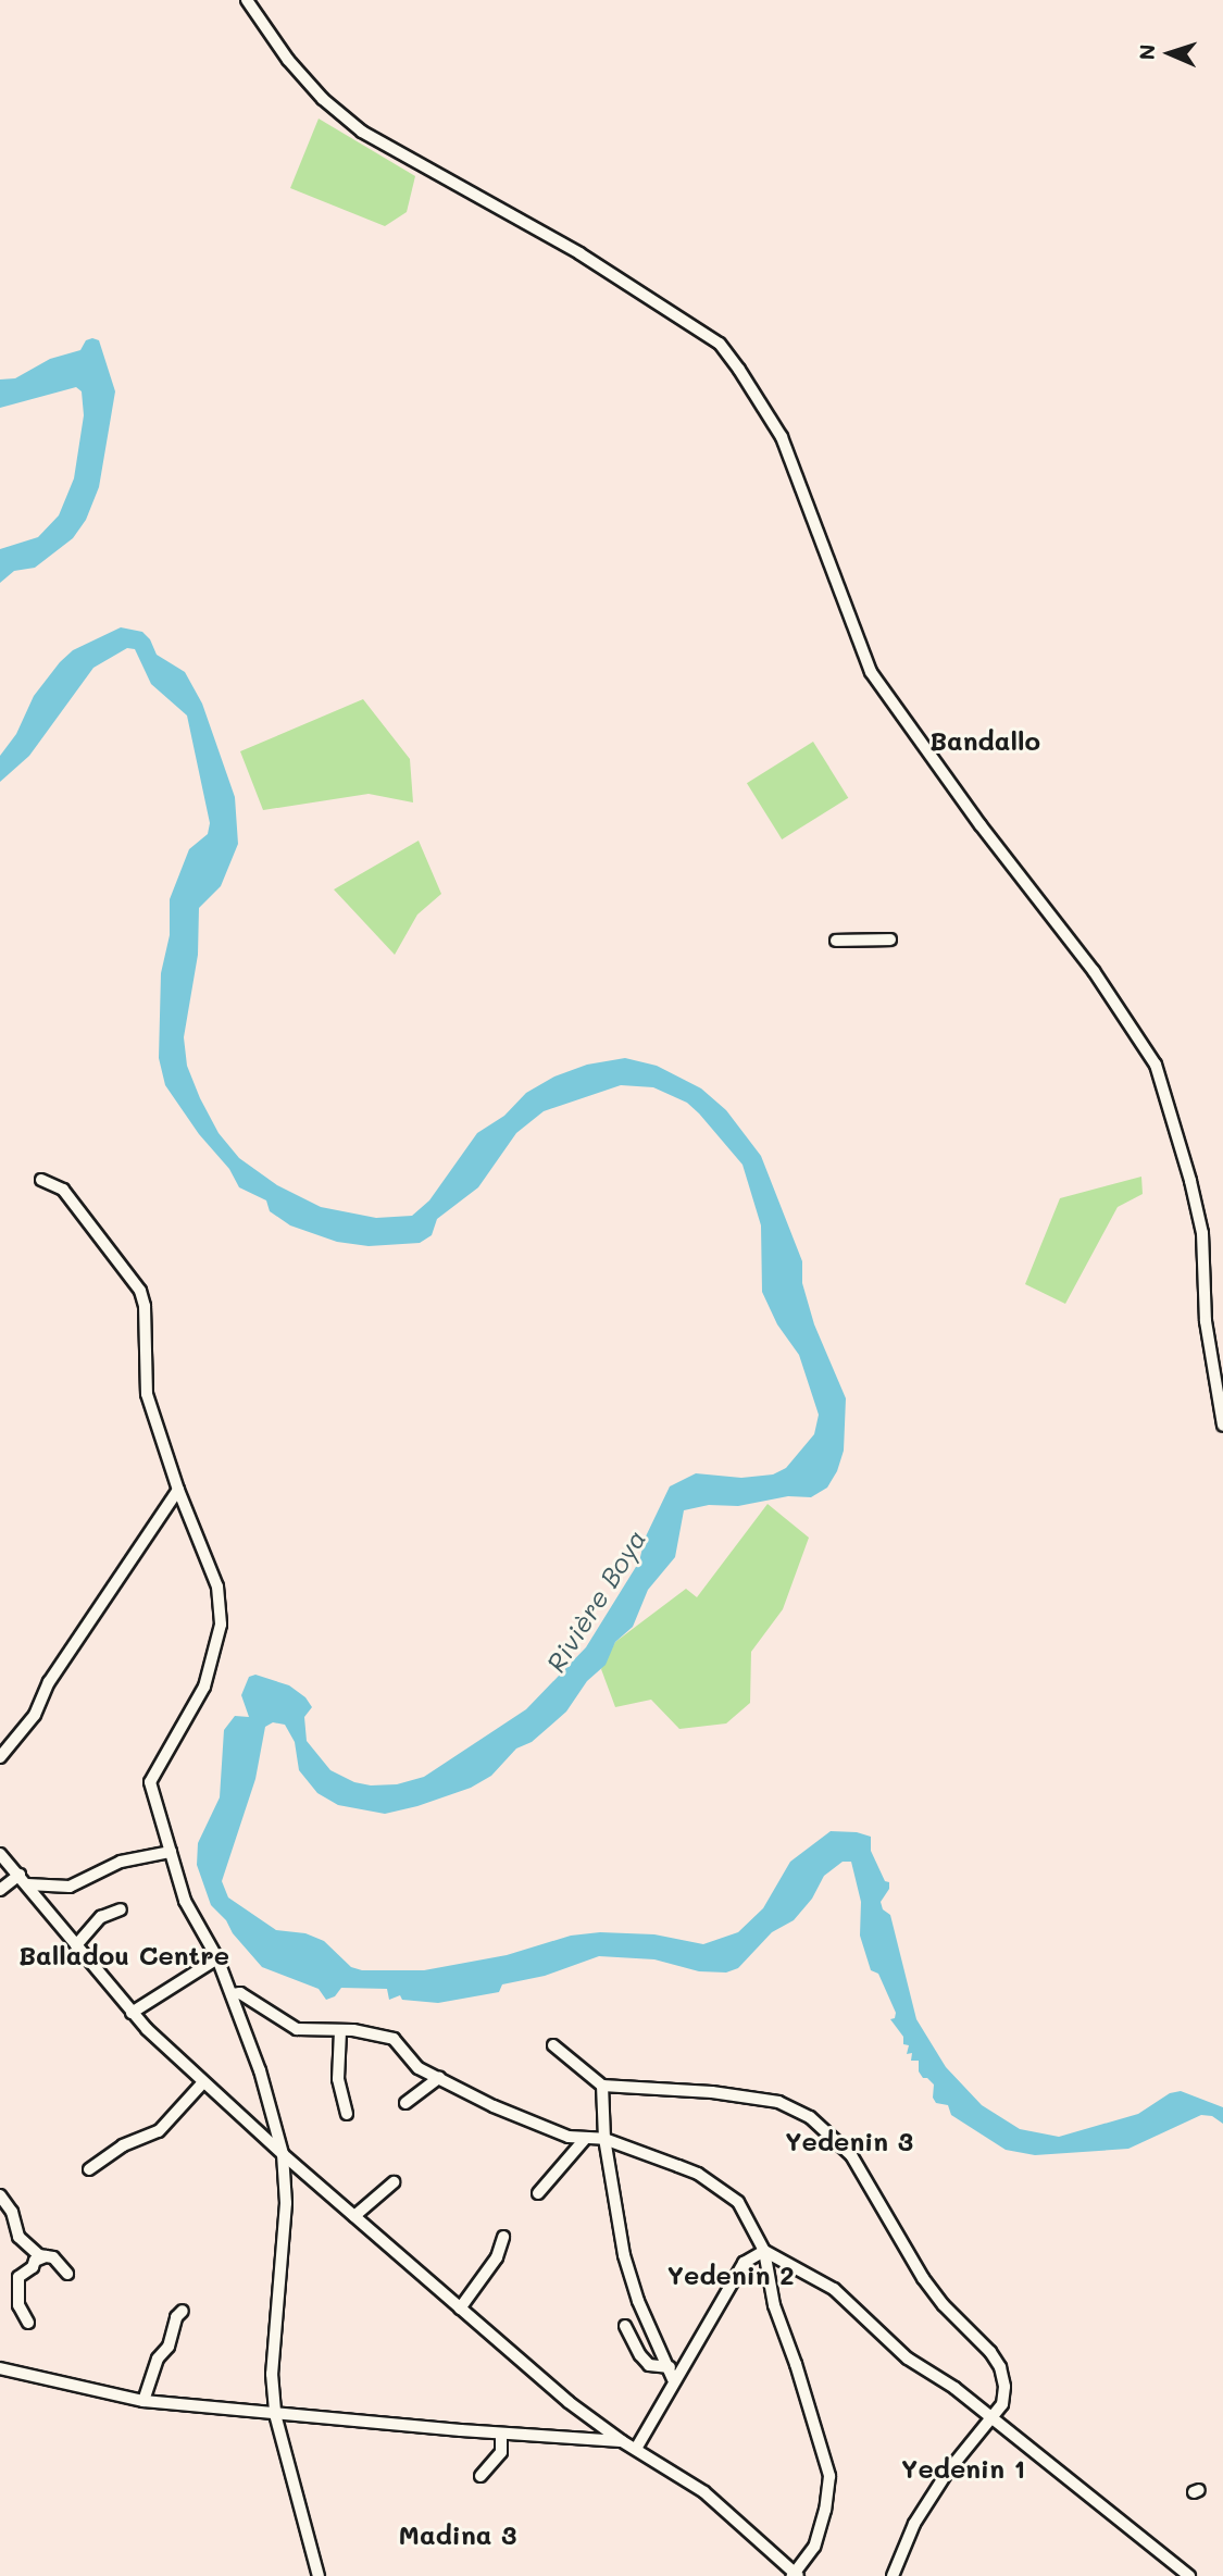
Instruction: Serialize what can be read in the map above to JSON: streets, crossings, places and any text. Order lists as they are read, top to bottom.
{
  "districts": [
    "Bandallo",
    "Balladou Centre",
    "Yedenin 3",
    "Yedenin 2",
    "Yedenin 1",
    "Madina 3"
  ],
  "water": ["Rivière Boya"],
  "north": "left"
}
